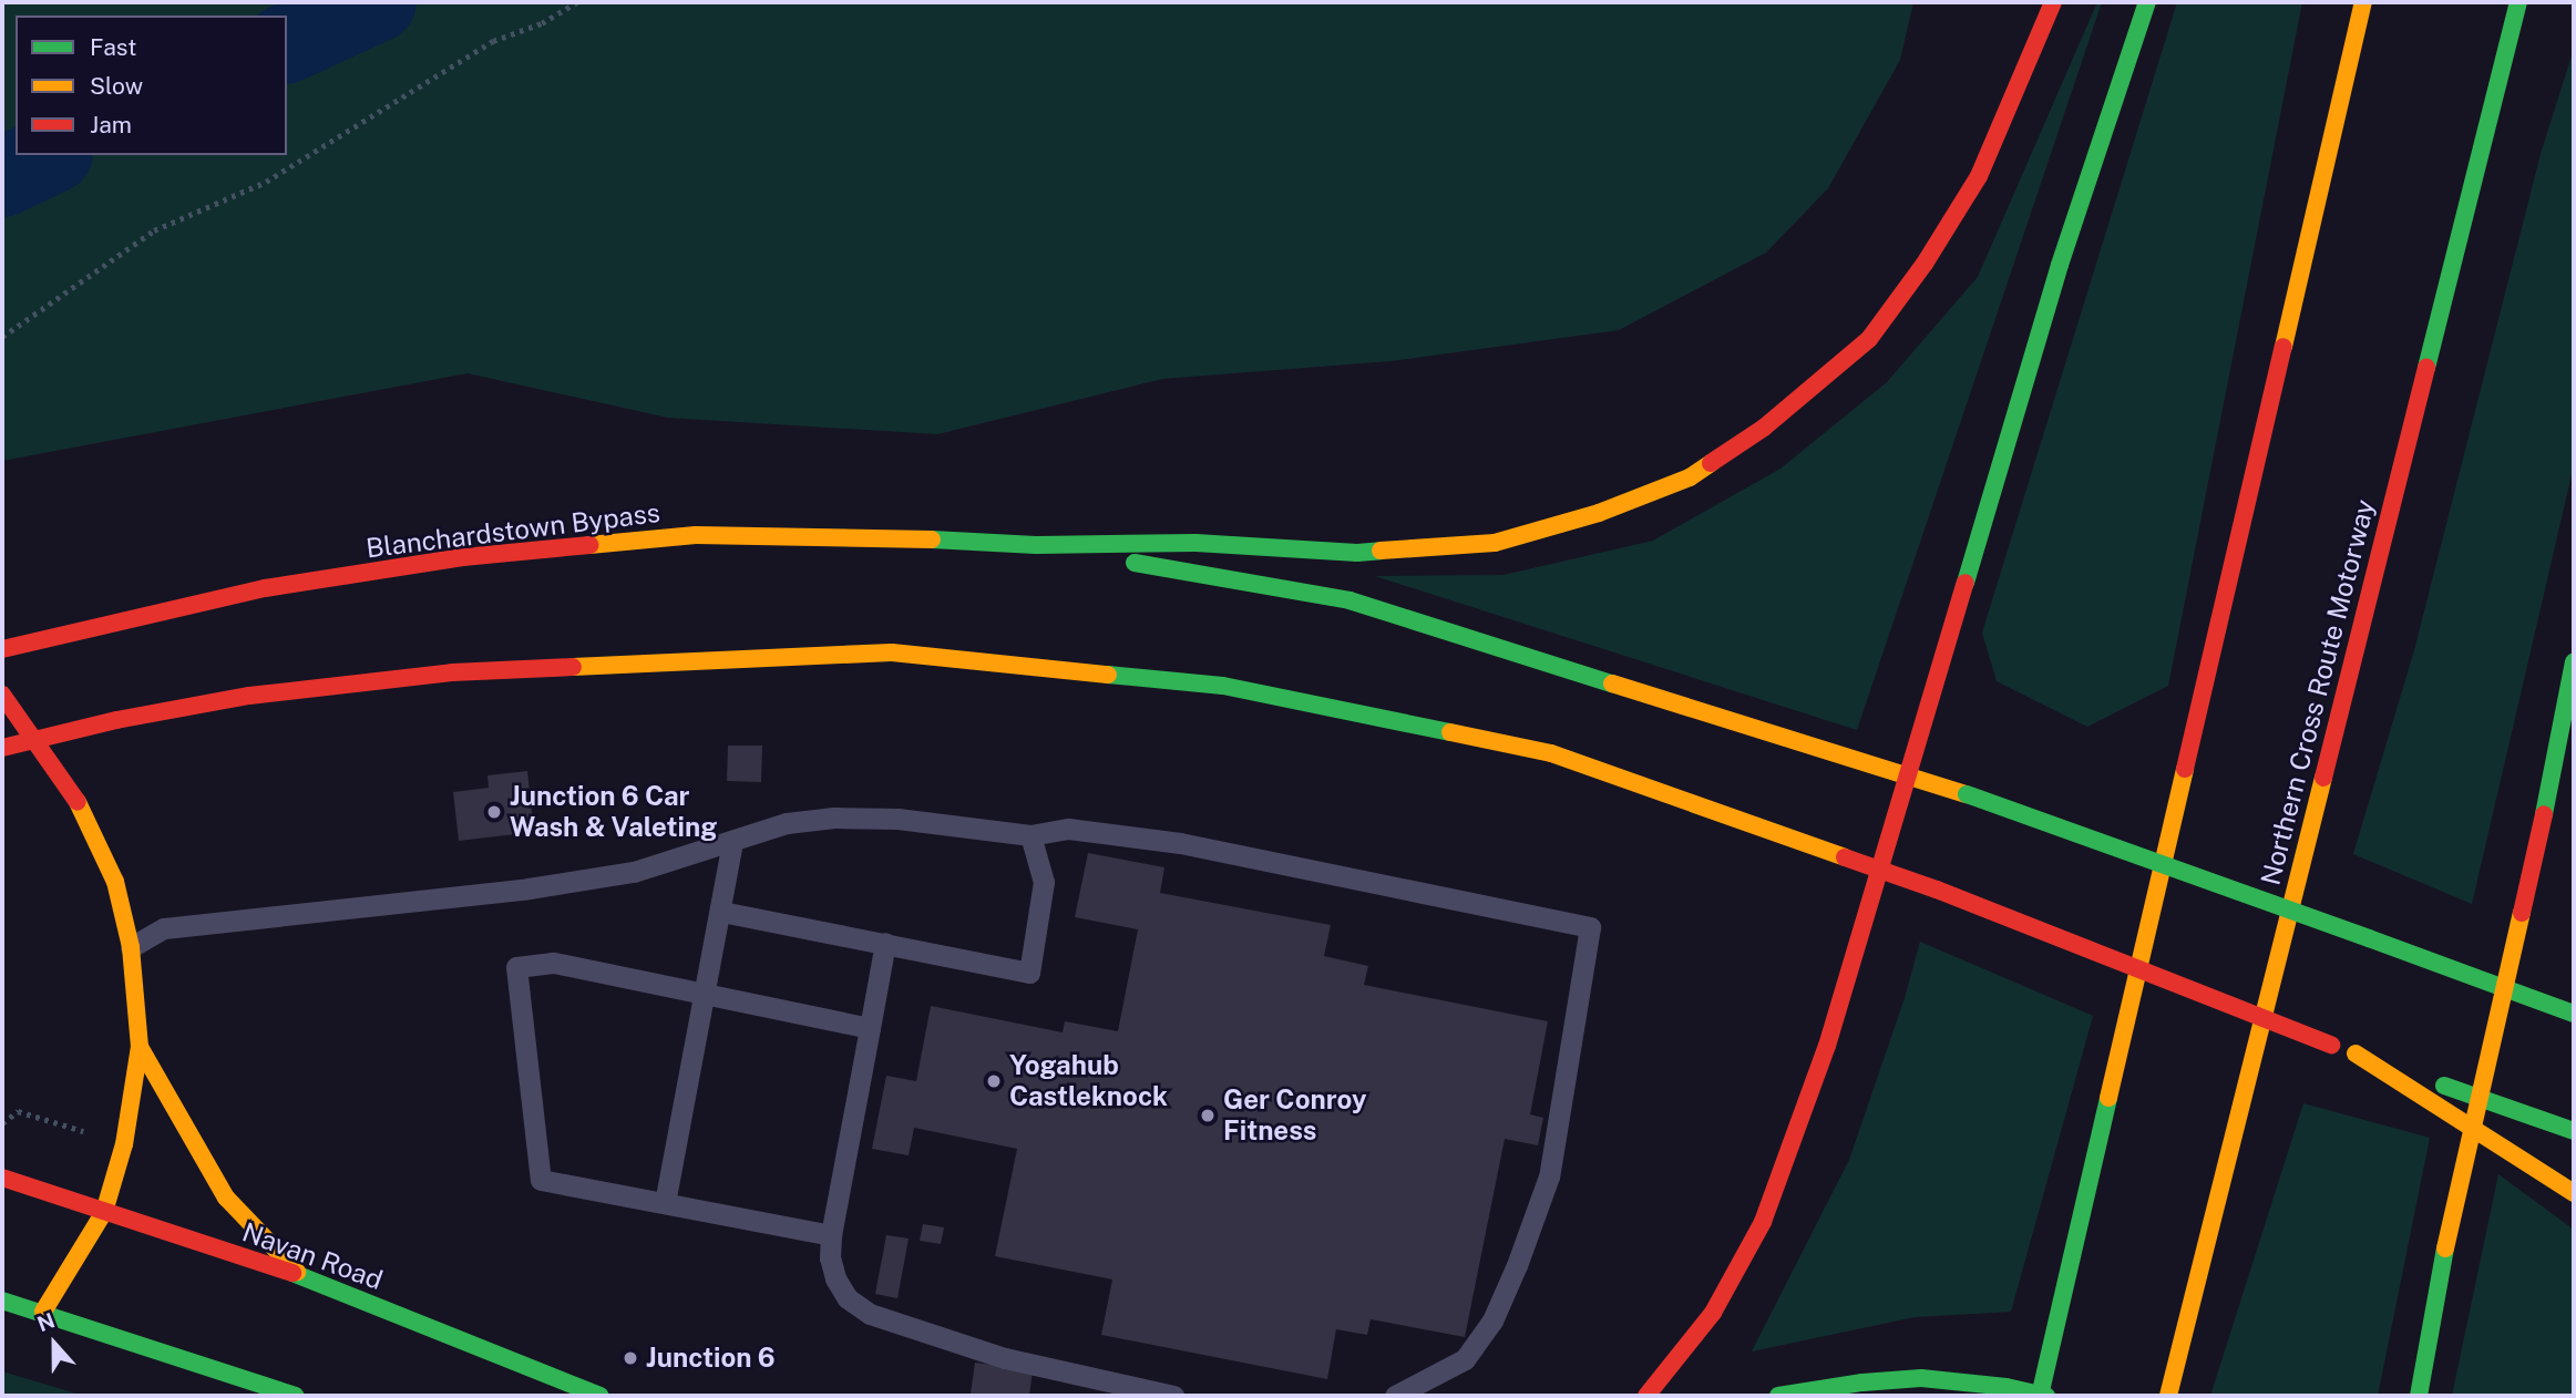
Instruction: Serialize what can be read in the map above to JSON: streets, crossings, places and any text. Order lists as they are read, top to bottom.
{
  "streets": {
    "main road": ["Blanchardstown Bypass", "Northern Cross Route Motorway", "Navan Road"]
  },
  "places": [
    "Junction 6 Car Wash & Valeting",
    "Yogahub Castleknock",
    "Ger Conroy Fitness",
    "Junction 6"
  ],
  "legend": ["Fast", "Slow", "Jam"],
  "north": "top"
}
